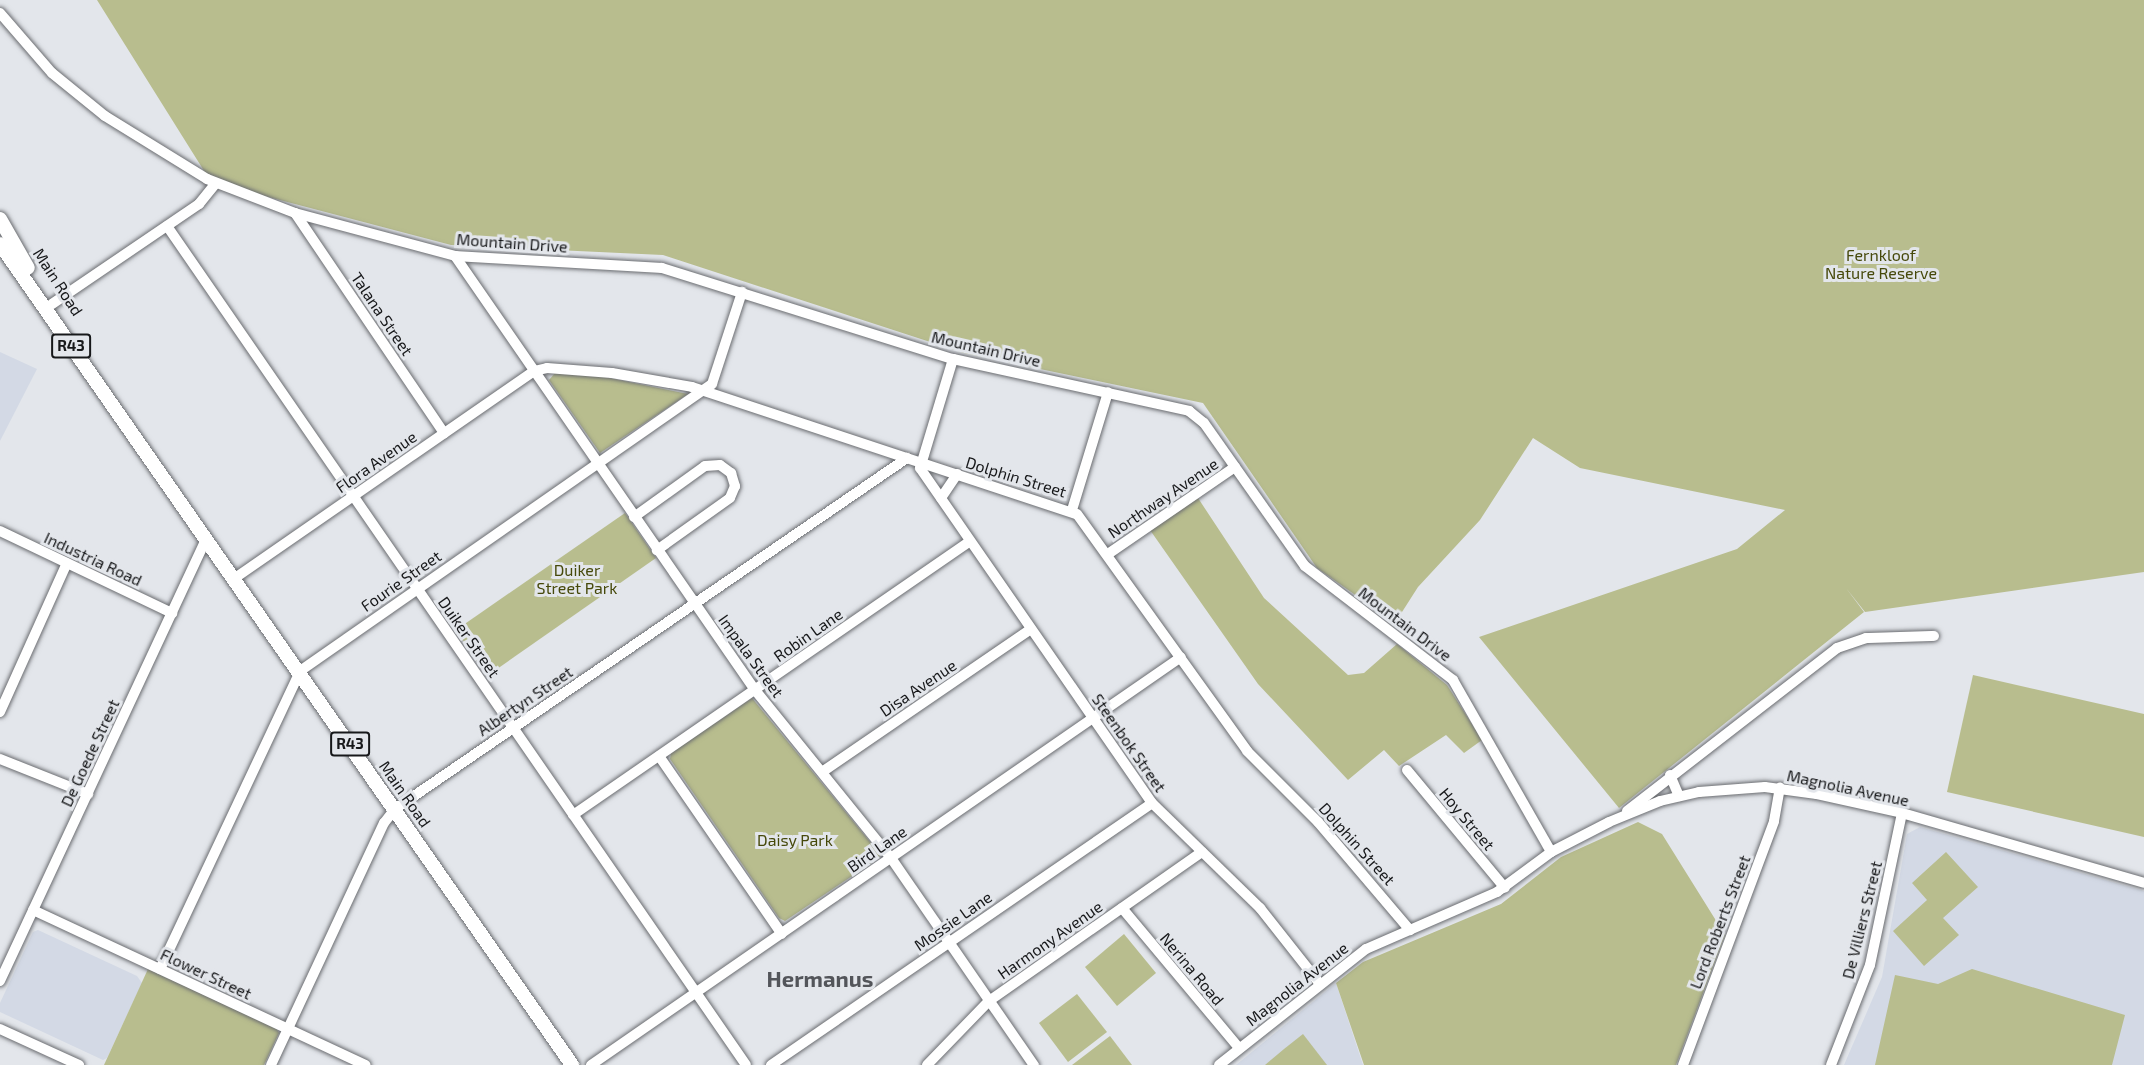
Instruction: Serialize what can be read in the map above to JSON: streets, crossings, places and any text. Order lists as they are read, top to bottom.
{
  "streets": {
    "main road": ["Main Road", "R43"],
    "street": [
      "Mountain Drive",
      "Talana Street",
      "Flora Avenue",
      "Dolphin Street",
      "Northway Avenue",
      "Industria Road",
      "Fourie Street",
      "Robin Lane",
      "Duiker Street",
      "Impala Street",
      "Disa Avenue",
      "Albertyn Street",
      "Steenbok Street",
      "De Goede Street",
      "Magnolia Avenue",
      "Hoy Street",
      "Bird Lane",
      "De Villiers Street",
      "Mossie Lane",
      "Lord Roberts Street",
      "Harmony Avenue",
      "Nerina Road",
      "Flower Street"
    ]
  },
  "crossings": [
    ["Mountain Drive", "Talana Street"],
    ["Mountain Drive", "Northway Avenue"],
    ["Mountain Drive", "Fourie Street"],
    ["Mountain Drive", "Impala Street"],
    ["Mountain Drive", "Magnolia Avenue"],
    ["Main Road", "Flora Avenue"],
    ["Main Road", "Fourie Street"],
    ["Main Road", "Albertyn Street"],
    ["Main Road", "De Goede Street"],
    ["Talana Street", "Flora Avenue"],
    ["Flora Avenue", "Dolphin Street"],
    ["Flora Avenue", "Duiker Street"],
    ["Flora Avenue", "Impala Street"],
    ["Dolphin Street", "Northway Avenue"],
    ["Dolphin Street", "Fourie Street"],
    ["Dolphin Street", "Impala Street"],
    ["Dolphin Street", "Albertyn Street"],
    ["Dolphin Street", "Steenbok Street"],
    ["Dolphin Street", "Magnolia Avenue"],
    ["Dolphin Street", "Bird Lane"],
    ["Industria Road", "De Goede Street"],
    ["Fourie Street", "Duiker Street"],
    ["Fourie Street", "Impala Street"],
    ["Fourie Street", "Flower Street"],
    ["Robin Lane", "Duiker Street"],
    ["Robin Lane", "Impala Street"],
    ["Robin Lane", "Steenbok Street"],
    ["Duiker Street", "Albertyn Street"],
    ["Duiker Street", "Bird Lane"],
    ["Impala Street", "Disa Avenue"],
    ["Impala Street", "Albertyn Street"],
    ["Impala Street", "Bird Lane"],
    ["Impala Street", "Mossie Lane"],
    ["Impala Street", "Harmony Avenue"],
    ["Disa Avenue", "Steenbok Street"],
    ["Albertyn Street", "Flower Street"],
    ["Steenbok Street", "Magnolia Avenue"],
    ["Steenbok Street", "Bird Lane"],
    ["Steenbok Street", "Mossie Lane"],
    ["Steenbok Street", "Harmony Avenue"],
    ["De Goede Street", "Flower Street"],
    ["Magnolia Avenue", "Hoy Street"],
    ["Magnolia Avenue", "De Villiers Street"],
    ["Magnolia Avenue", "Lord Roberts Street"],
    ["Magnolia Avenue", "Nerina Road"],
    ["Harmony Avenue", "Nerina Road"]
  ],
  "districts": ["Hermanus"],
  "parks": ["Fernkloof Nature Reserve", "Duiker Street Park", "Daisy Park"]
}
